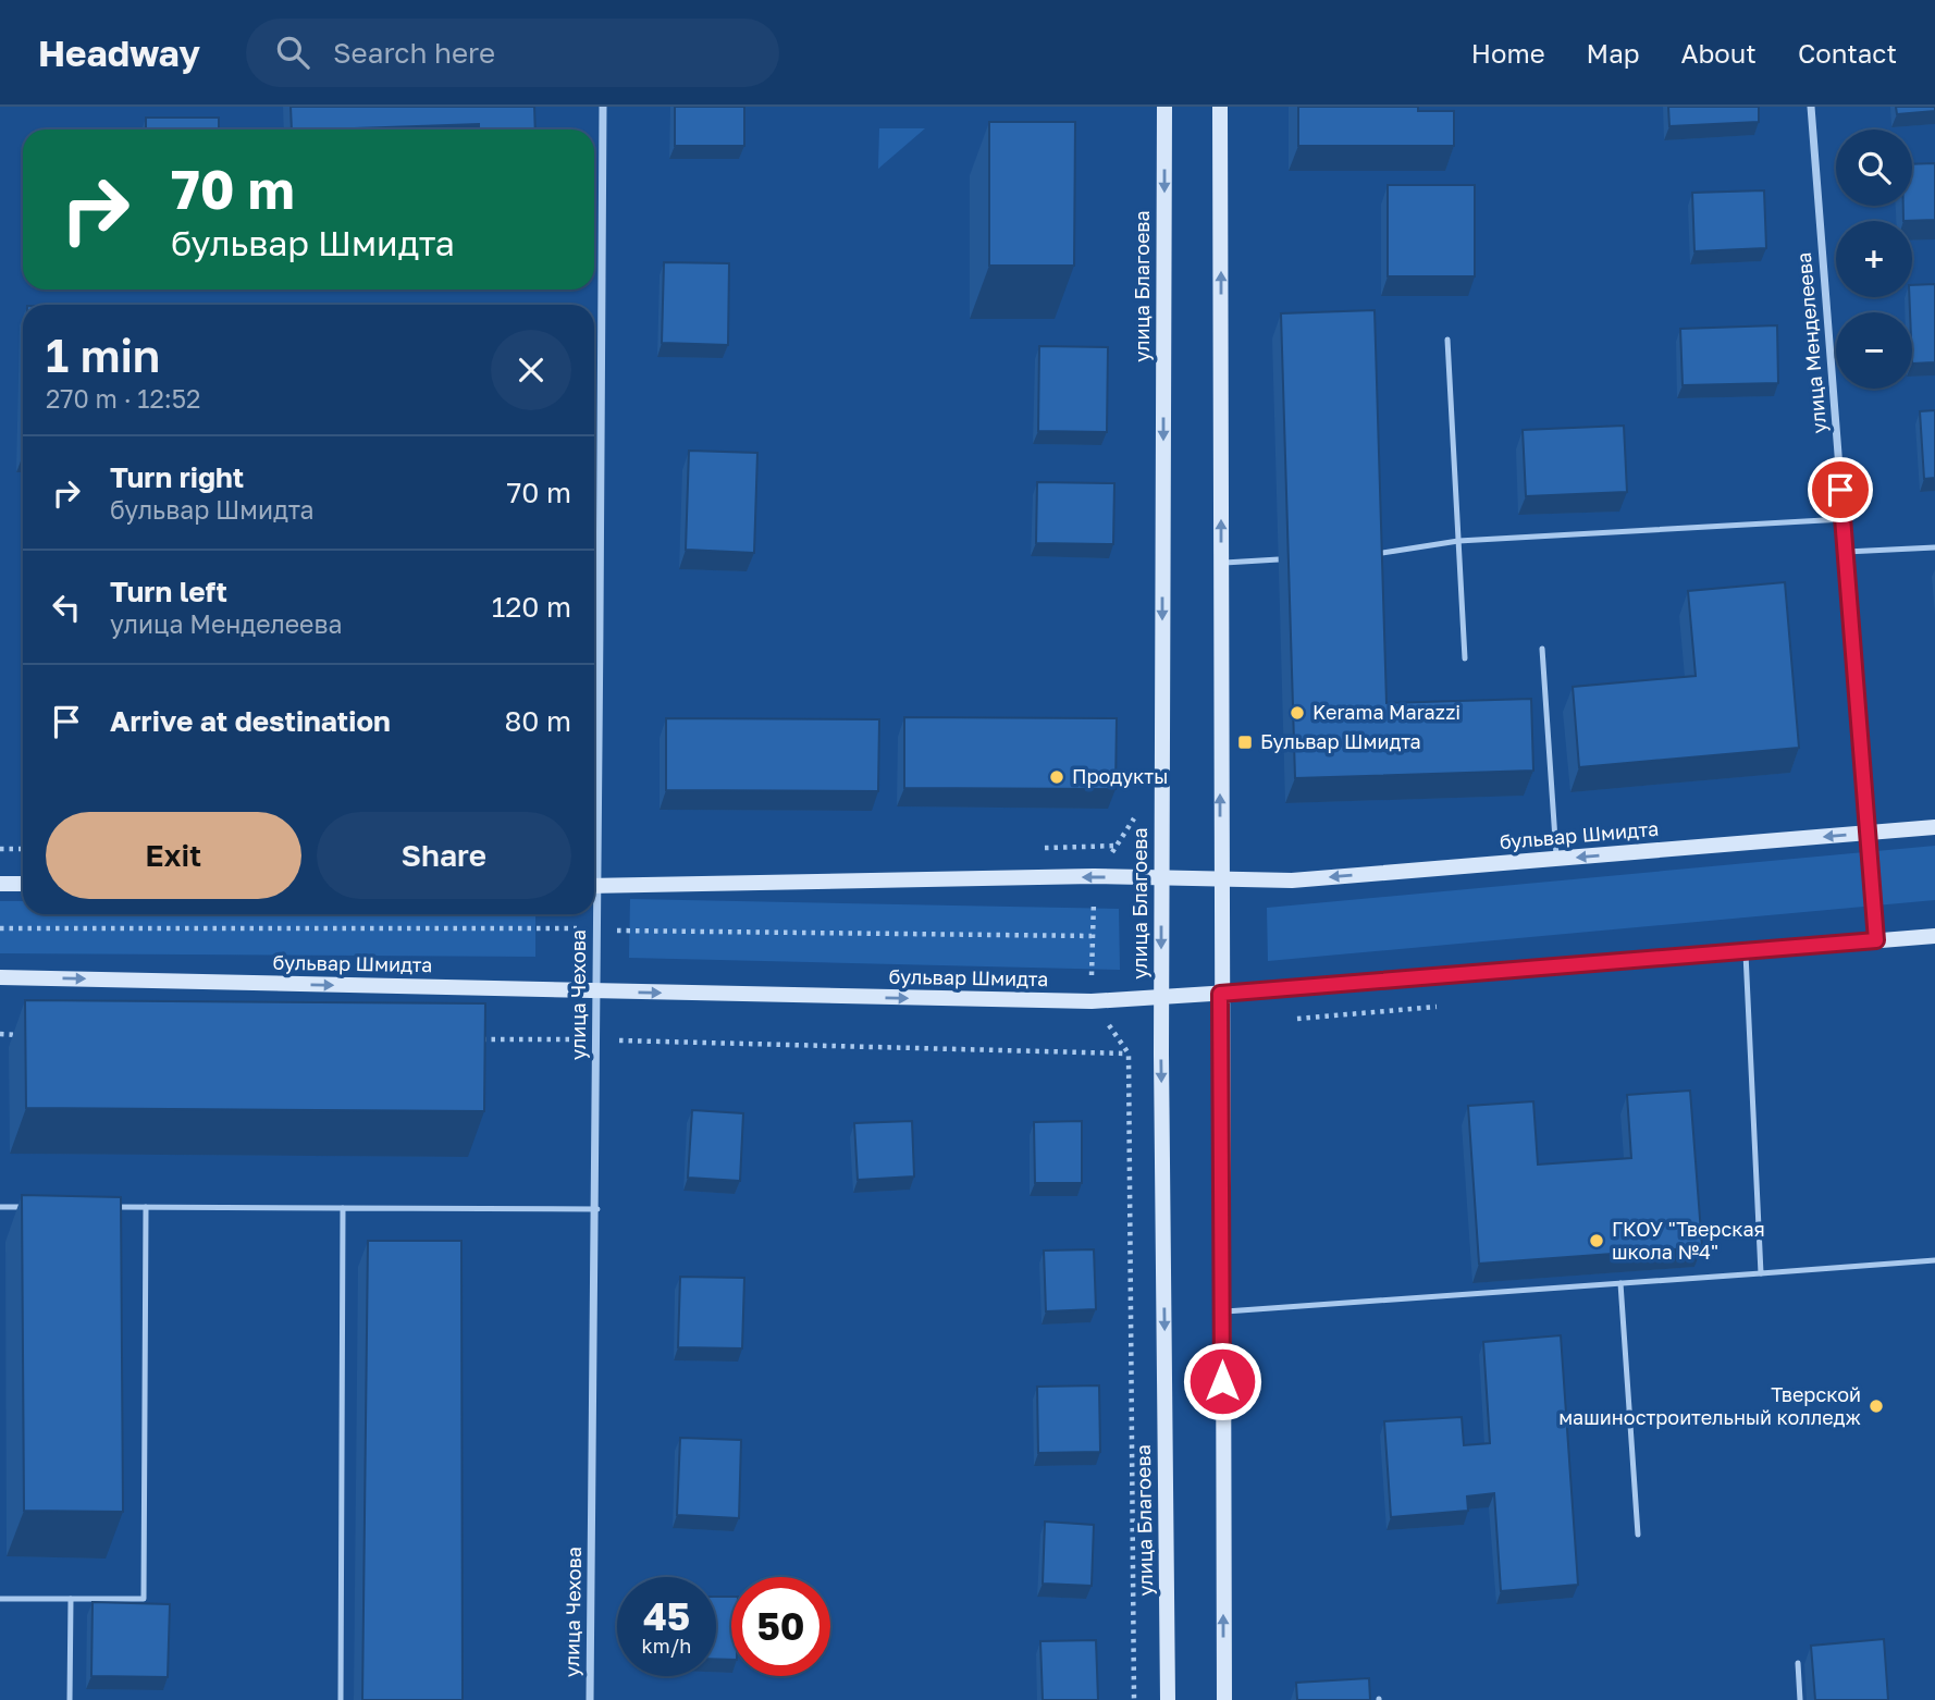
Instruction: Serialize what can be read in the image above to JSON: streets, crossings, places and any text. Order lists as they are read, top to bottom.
{
  "streets": {
    "street": [
      "улица Благоева",
      "улица Менделеева",
      "бульвар Шмидта",
      "улица Чехова"
    ]
  },
  "crossings": [
    ["улица Благоева", "бульвар Шмидта"],
    ["улица Менделеева", "бульвар Шмидта"],
    ["бульвар Шмидта", "улица Чехова"]
  ],
  "places": {
    "other": [
      "Kerama Marazzi",
      "Продукты",
      "ГКОУ \"Тверская школа №4\"",
      "Тверской машиностроительный колледж"
    ],
    "transit": ["Бульвар Шмидта"]
  },
  "page": {
    "header": "Headway",
    "search": "Search here",
    "nav": [
      "Home",
      "Map",
      "About",
      "Contact"
    ],
    "map_buttons": ["+", "−"],
    "turn": ["70 m", "бульвар Шмидта"],
    "heading": ["1 min", "270 m · 12:52"],
    "list": [
      {
        "name": "Turn right",
        "note": "бульвар Шмидта",
        "value": "70 m"
      },
      {
        "name": "Turn left",
        "note": "улица Менделеева",
        "value": "120 m"
      },
      {
        "name": "Arrive at destination",
        "value": "80 m"
      }
    ],
    "buttons": ["Exit", "Share"],
    "speed": "45 km/h",
    "limit": "50"
  }
}
